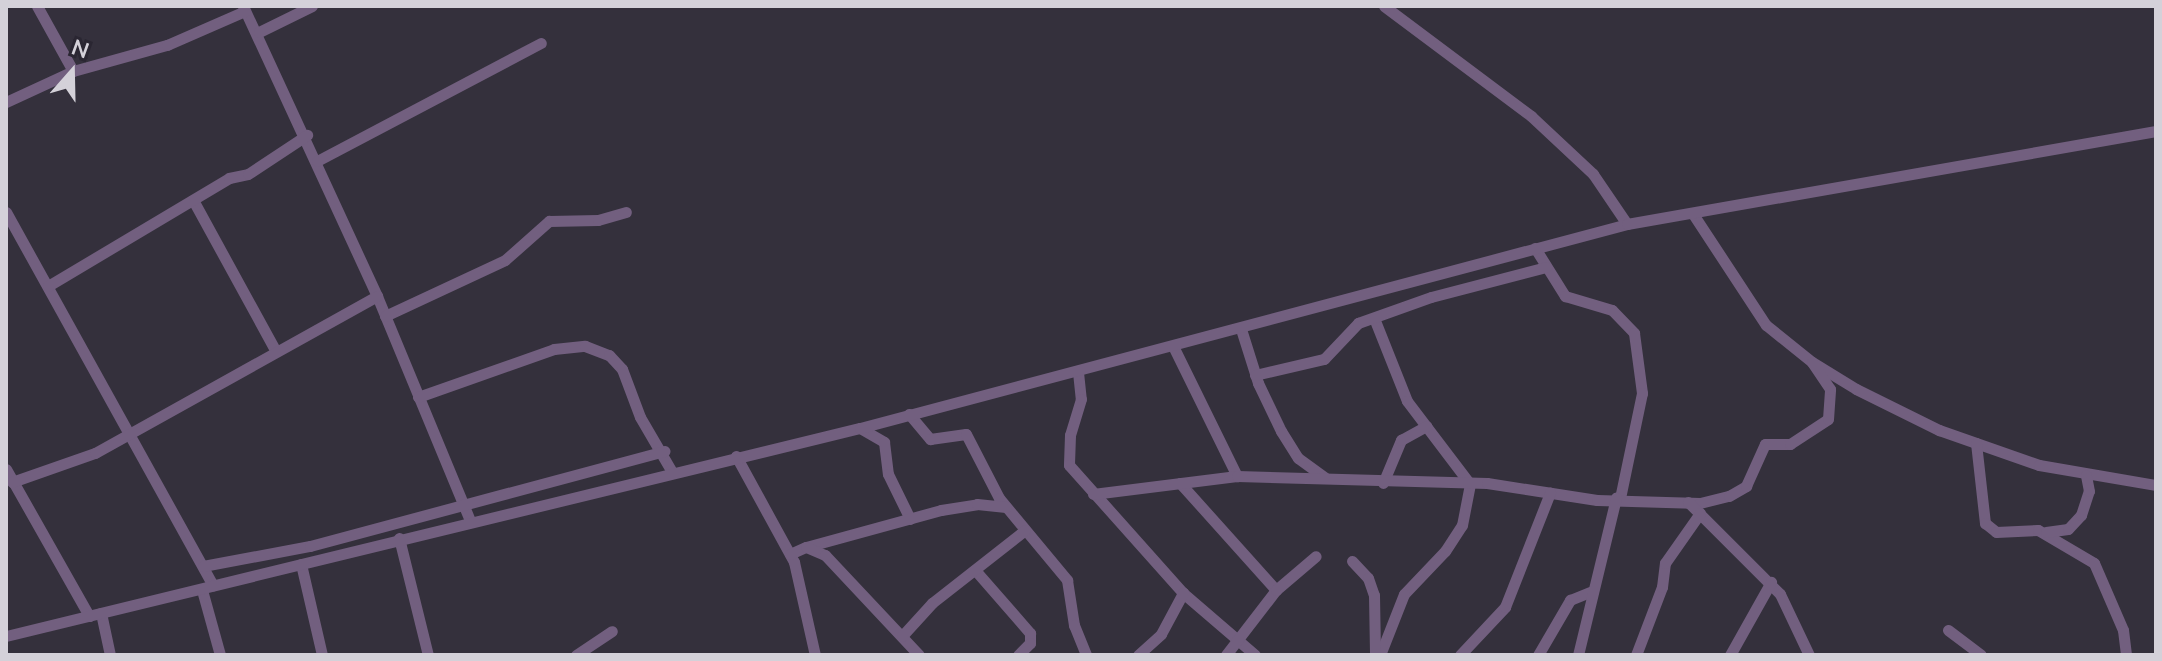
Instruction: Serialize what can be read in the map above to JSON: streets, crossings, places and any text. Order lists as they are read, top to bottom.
{
  "north": "top"
}
